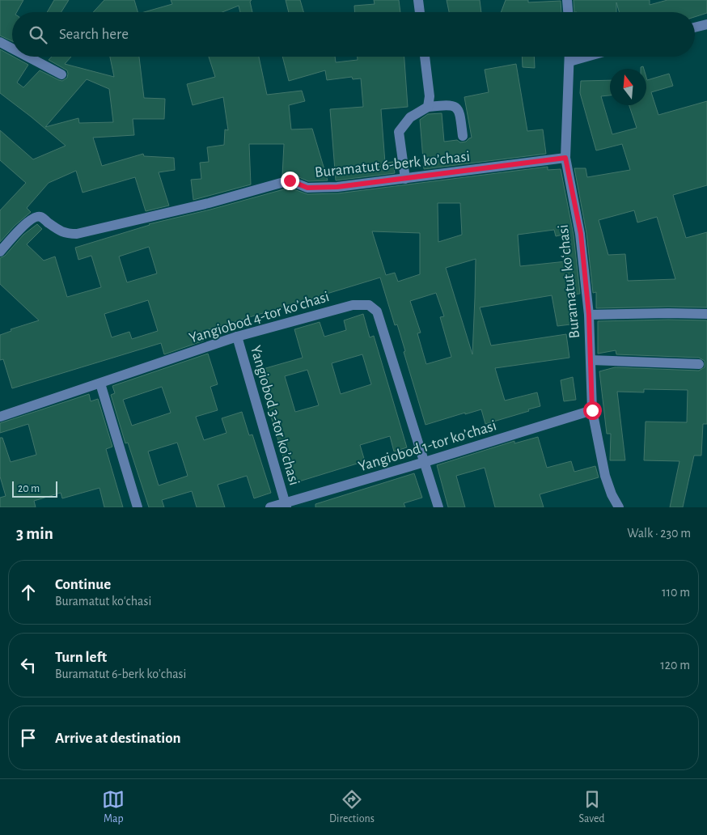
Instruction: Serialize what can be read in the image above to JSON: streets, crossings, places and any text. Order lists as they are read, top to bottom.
{
  "streets": {
    "street": [
      "Buramatut 6-berk koʼchasi",
      "Buramatut koʻchasi",
      "Yangiobod 4-tor koʼchasi",
      "Yangiobod 3-tor koʼchasi",
      "Yangiobod 1-tor koʼchasi"
    ]
  },
  "crossings": [
    ["Buramatut 6-berk koʼchasi", "Buramatut koʻchasi"],
    ["Buramatut koʻchasi", "Yangiobod 1-tor koʼchasi"],
    ["Yangiobod 4-tor koʼchasi", "Yangiobod 3-tor koʼchasi"],
    ["Yangiobod 4-tor koʼchasi", "Yangiobod 1-tor koʼchasi"],
    ["Yangiobod 3-tor koʼchasi", "Yangiobod 1-tor koʼchasi"]
  ],
  "scale_bar": "20 m",
  "north": "top",
  "page": {
    "search": "Search here",
    "scale": "20 m",
    "heading": ["3 min", "Walk · 230 m"],
    "list": [
      ["Continue", "Buramatut koʻchasi", "110 m"],
      ["Turn left", "Buramatut 6-berk koʼchasi", "120 m"],
      "Arrive at destination"
    ],
    "nav": ["Map", "Directions", "Saved"]
  }
}
